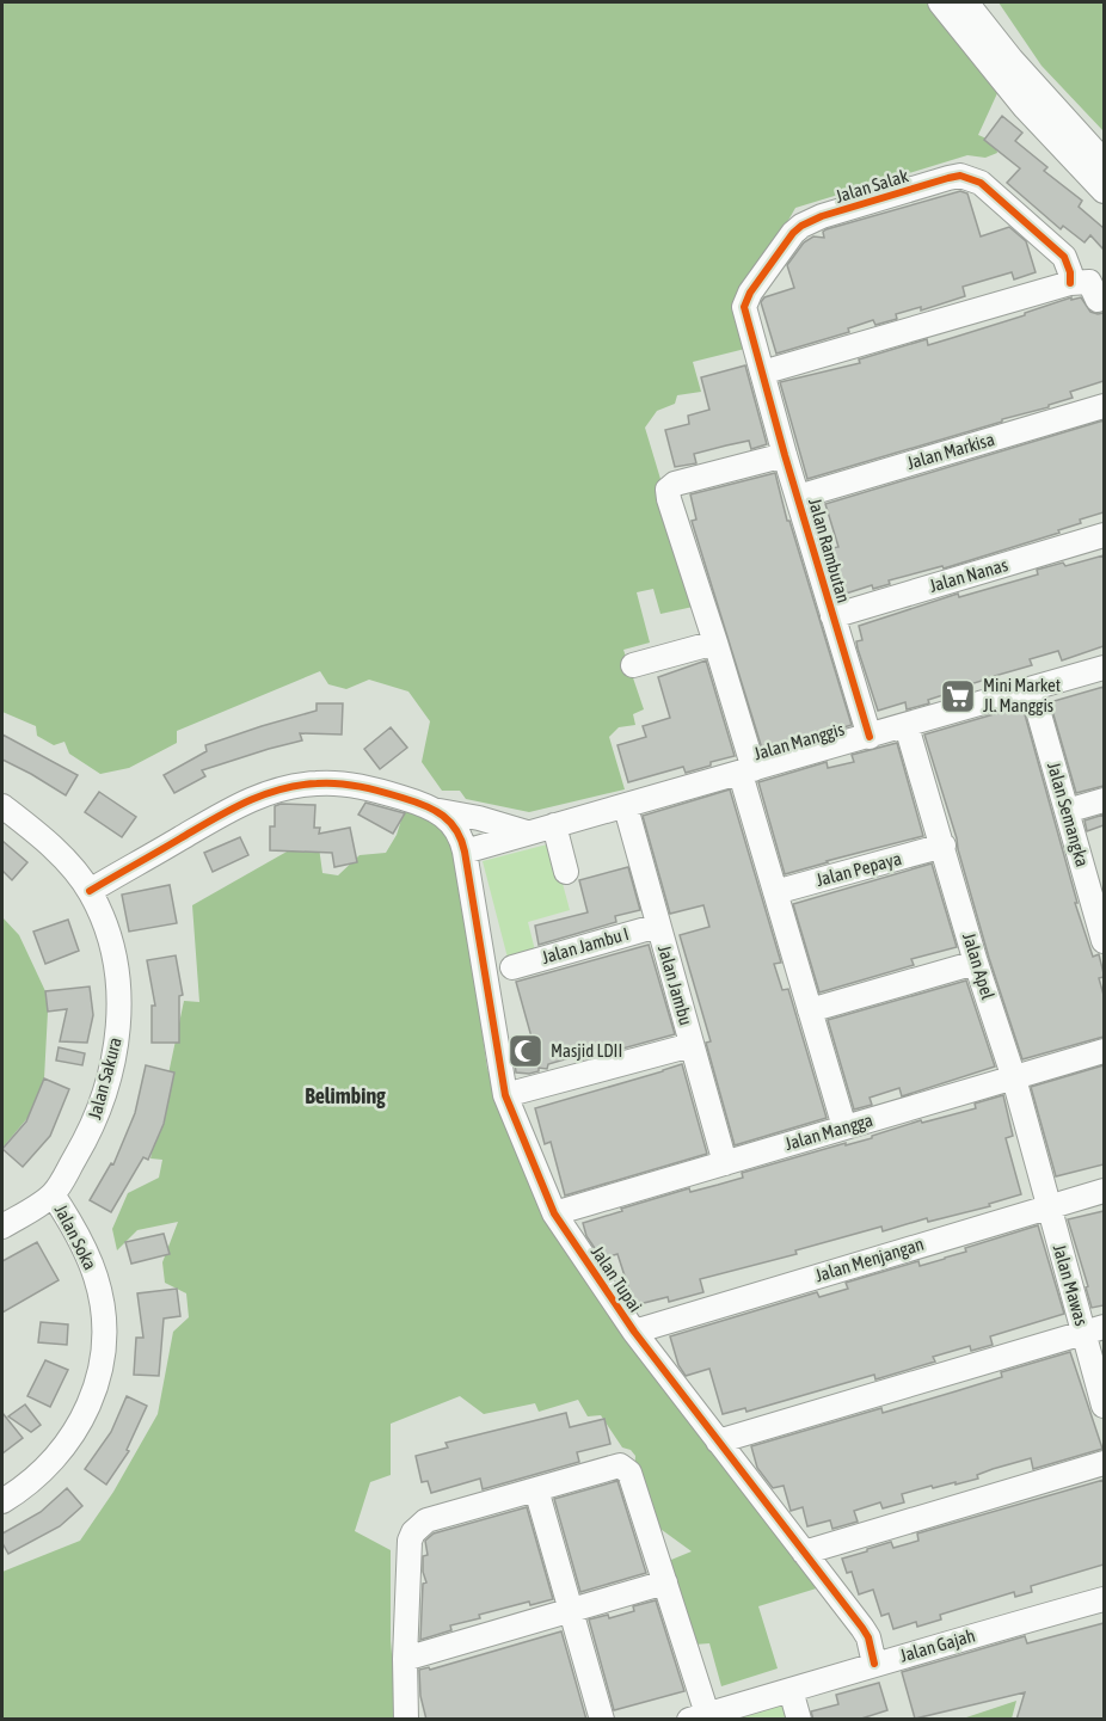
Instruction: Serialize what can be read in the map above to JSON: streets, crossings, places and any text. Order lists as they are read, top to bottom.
{
  "streets": {
    "street": [
      "Jalan Salak",
      "Jalan Markisa",
      "Jalan Rambutan",
      "Jalan Nanas",
      "Jalan Manggis",
      "Jalan Semangka",
      "Jalan Pepaya",
      "Jalan Jambu I",
      "Jalan Apel",
      "Jalan Jambu",
      "Jalan Sakura",
      "Jalan Mangga",
      "Jalan Soka",
      "Jalan Menjangan",
      "Jalan Tupai",
      "Jalan Mawas",
      "Jalan Gajah"
    ]
  },
  "crossings": [
    ["Jalan Salak", "Jalan Rambutan"],
    ["Jalan Markisa", "Jalan Rambutan"],
    ["Jalan Rambutan", "Jalan Nanas"],
    ["Jalan Rambutan", "Jalan Manggis"],
    ["Jalan Manggis", "Jalan Semangka"],
    ["Jalan Manggis", "Jalan Apel"],
    ["Jalan Manggis", "Jalan Jambu"],
    ["Jalan Manggis", "Jalan Tupai"],
    ["Jalan Pepaya", "Jalan Apel"],
    ["Jalan Jambu I", "Jalan Jambu"],
    ["Jalan Apel", "Jalan Mangga"],
    ["Jalan Apel", "Jalan Menjangan"],
    ["Jalan Apel", "Jalan Mawas"],
    ["Jalan Jambu", "Jalan Mangga"],
    ["Jalan Sakura", "Jalan Soka"],
    ["Jalan Mangga", "Jalan Tupai"],
    ["Jalan Menjangan", "Jalan Tupai"],
    ["Jalan Menjangan", "Jalan Mawas"],
    ["Jalan Tupai", "Jalan Gajah"]
  ],
  "districts": ["Belimbing"],
  "places": {
    "supermarket": ["Mini Market Jl. Manggis"],
    "mosque": ["Masjid LDII"]
  }
}
